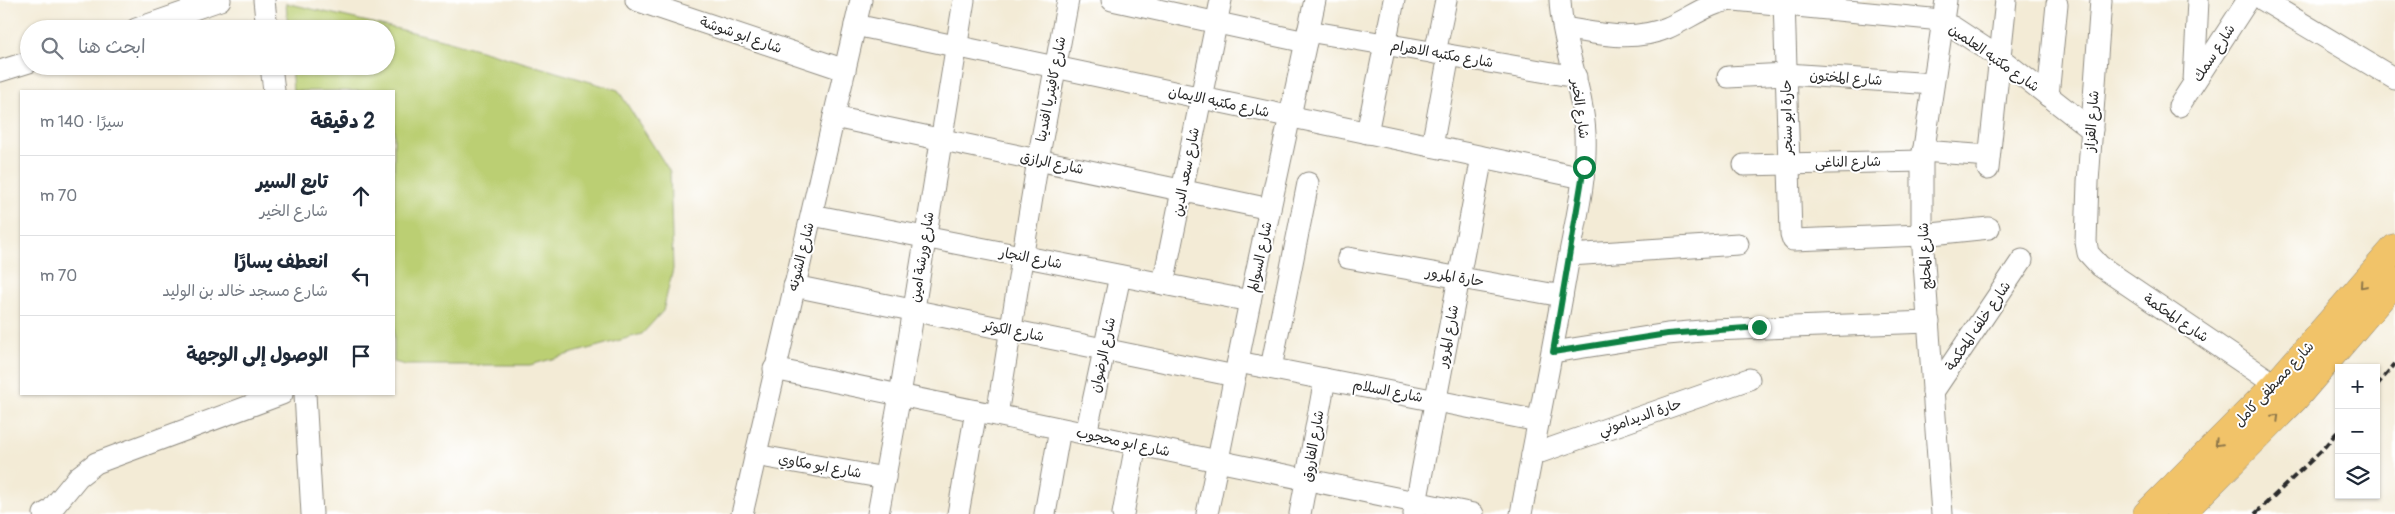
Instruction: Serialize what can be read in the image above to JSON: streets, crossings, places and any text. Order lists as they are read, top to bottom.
{
  "streets": {
    "main road": ["شارع مصطفى كامل"],
    "street": [
      "شارع ابو شوشة",
      "شارع سمك",
      "شارع مكتبه الاهرام",
      "شارع مكتبه العلمين",
      "شارع المختون",
      "شارع كافيتريا افندينا",
      "شارع مكتبه الايمان",
      "شارع الخير",
      "حارة ابو سنجر",
      "شارع القزاز",
      "شارع الناغى",
      "شارع الرازق",
      "شارع سعد الدين",
      "شارع المحلج",
      "شارع الشونه",
      "شارع ورشة امين",
      "شارع السوالم",
      "شارع النجار",
      "حارة المرور",
      "شارع المحكمة",
      "شارع خلف المحكمة",
      "شارع الكوثر",
      "شارع المرور",
      "شارع الرضوان",
      "شارع السلام",
      "حارة الديداموني",
      "شارع ابو محجوب",
      "شارع الفاروق",
      "شارع ابو مكاوي"
    ]
  },
  "crossings": [
    ["شارع ابو شوشة", "شارع الشونه"],
    ["شارع مكتبه الاهرام", "شارع الخير"],
    ["شارع مكتبه الاهرام", "شارع سعد الدين"],
    ["شارع مكتبه الاهرام", "شارع السوالم"],
    ["شارع مكتبه العلمين", "شارع الخير"],
    ["شارع مكتبه العلمين", "حارة ابو سنجر"],
    ["شارع مكتبه العلمين", "شارع القزاز"],
    ["شارع مكتبه العلمين", "شارع الناغى"],
    ["شارع مكتبه العلمين", "شارع المحلج"],
    ["شارع المختون", "حارة ابو سنجر"],
    ["شارع المختون", "شارع المحلج"],
    ["شارع كافيتريا افندينا", "شارع مكتبه الايمان"],
    ["شارع كافيتريا افندينا", "شارع الرازق"],
    ["شارع كافيتريا افندينا", "شارع النجار"],
    ["شارع كافيتريا افندينا", "شارع الكوثر"],
    ["شارع كافيتريا افندينا", "شارع ابو محجوب"],
    ["شارع مكتبه الايمان", "شارع الخير"],
    ["شارع مكتبه الايمان", "شارع سعد الدين"],
    ["شارع مكتبه الايمان", "شارع الشونه"],
    ["شارع مكتبه الايمان", "شارع ورشة امين"],
    ["شارع مكتبه الايمان", "شارع السوالم"],
    ["شارع مكتبه الايمان", "شارع المرور"],
    ["شارع الخير", "حارة المرور"],
    ["شارع الخير", "شارع السلام"],
    ["شارع الخير", "حارة الديداموني"],
    ["حارة ابو سنجر", "شارع الناغى"],
    ["حارة ابو سنجر", "شارع المحلج"],
    ["شارع القزاز", "شارع المحكمة"],
    ["شارع الناغى", "شارع المحلج"],
    ["شارع الرازق", "شارع سعد الدين"],
    ["شارع الرازق", "شارع الشونه"],
    ["شارع الرازق", "شارع ورشة امين"],
    ["شارع الرازق", "شارع السوالم"],
    ["شارع سعد الدين", "شارع النجار"],
    ["شارع المحلج", "شارع خلف المحكمة"],
    ["شارع الشونه", "شارع النجار"],
    ["شارع الشونه", "شارع الكوثر"],
    ["شارع الشونه", "شارع ابو محجوب"],
    ["شارع الشونه", "شارع ابو مكاوي"],
    ["شارع ورشة امين", "شارع النجار"],
    ["شارع ورشة امين", "شارع الكوثر"],
    ["شارع ورشة امين", "شارع ابو محجوب"],
    ["شارع ورشة امين", "شارع ابو مكاوي"],
    ["شارع السوالم", "شارع النجار"],
    ["شارع السوالم", "شارع الكوثر"],
    ["شارع السوالم", "شارع السلام"],
    ["شارع السوالم", "شارع ابو محجوب"],
    ["شارع النجار", "شارع الرضوان"],
    ["حارة المرور", "شارع المرور"],
    ["شارع المحكمة", "شارع مصطفى كامل"],
    ["شارع الكوثر", "شارع الرضوان"],
    ["شارع الكوثر", "شارع السلام"],
    ["شارع المرور", "شارع السلام"],
    ["شارع المرور", "شارع ابو محجوب"],
    ["شارع الرضوان", "شارع ابو محجوب"],
    ["شارع السلام", "شارع الفاروق"],
    ["شارع ابو محجوب", "شارع الفاروق"]
  ],
  "page": {
    "search": "ابحث هنا",
    "heading": ["2 دقيقة", "سيرًا · 140 m"],
    "list": [
      ["تابع السير", "شارع الخير", "70 m"],
      ["انعطف يسارًا", "شارع مسجد خالد بن الوليد", "70 m"],
      "الوصول إلى الوجهة"
    ],
    "map_buttons": ["+", "−"]
  }
}
